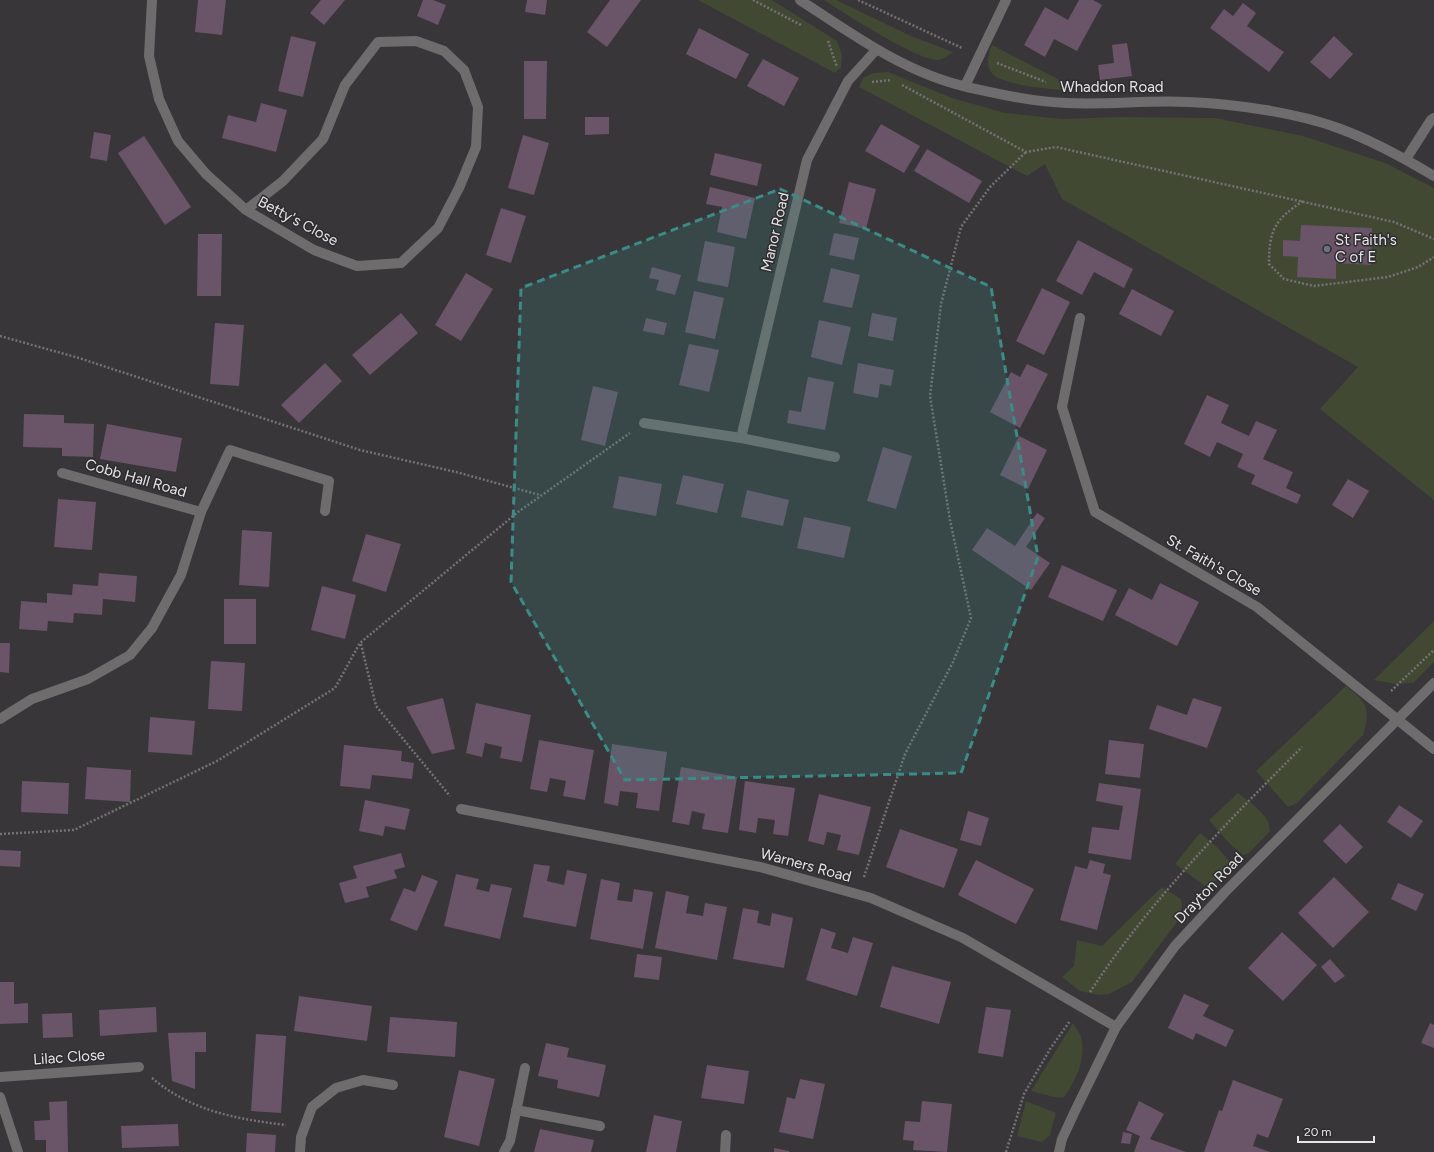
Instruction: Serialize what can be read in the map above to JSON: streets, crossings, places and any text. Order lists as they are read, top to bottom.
{
  "streets": {
    "street": [
      "Whaddon Road",
      "Betty's Close",
      "Manor Road",
      "Cobb Hall Road",
      "St. Faith's Close",
      "Warners Road",
      "Drayton Road",
      "Lilac Close"
    ]
  },
  "crossings": [
    ["Whaddon Road", "Manor Road"],
    ["St. Faith's Close", "Drayton Road"],
    ["Warners Road", "Drayton Road"]
  ],
  "places": ["St Faith's C of E"],
  "scale_bar": "20 m"
}
